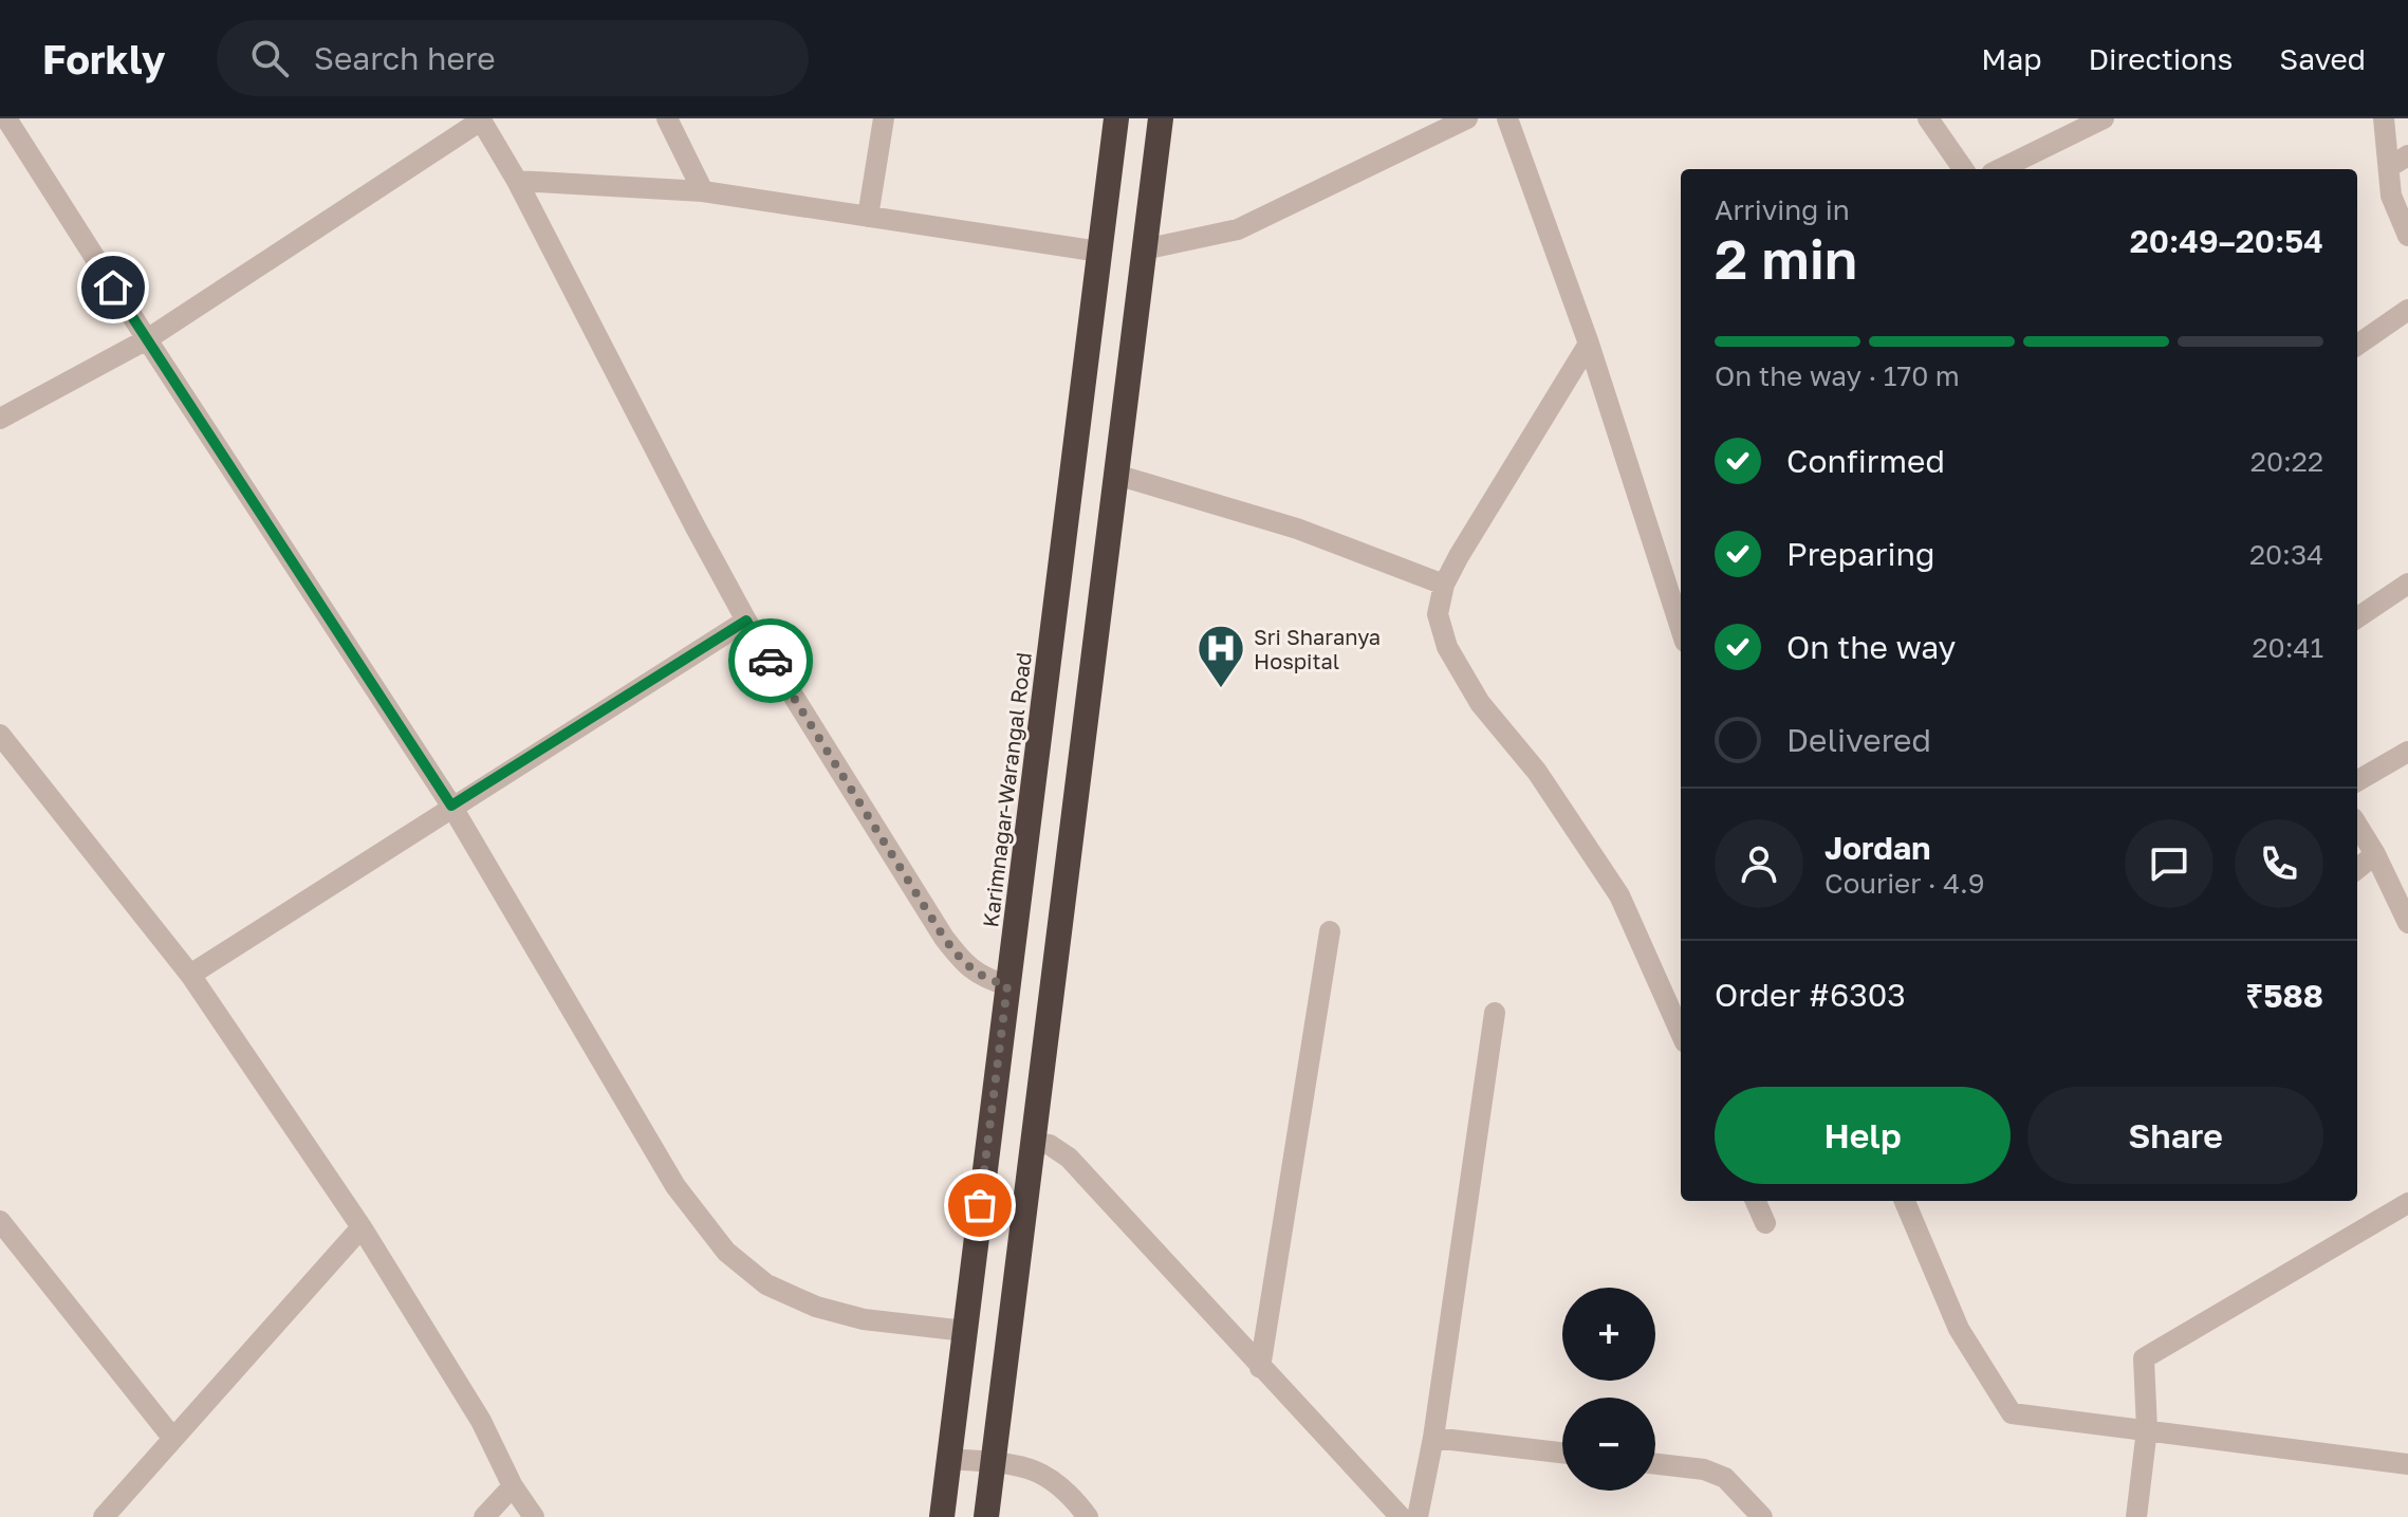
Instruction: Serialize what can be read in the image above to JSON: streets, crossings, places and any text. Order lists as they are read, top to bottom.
{
  "streets": {
    "highway": ["Karimnagar-Warangal Road"]
  },
  "places": {
    "hospital": ["Sri Sharanya Hospital"]
  },
  "page": {
    "header": "Forkly",
    "search": "Search here",
    "nav": ["Map", "Directions", "Saved"],
    "heading": ["2 min", "Arriving in", "20:49–20:54"],
    "panel": [
      "Jordan",
      "Courier · 4.9",
      "Order #6303",
      "₹588"
    ],
    "bar": "On the way · 170 m",
    "list": [
      ["Confirmed", "20:22"],
      ["Preparing", "20:34"],
      ["On the way", "20:41"],
      "Delivered"
    ],
    "buttons": ["Help", "Share"],
    "map_buttons": ["+", "−"]
  }
}
